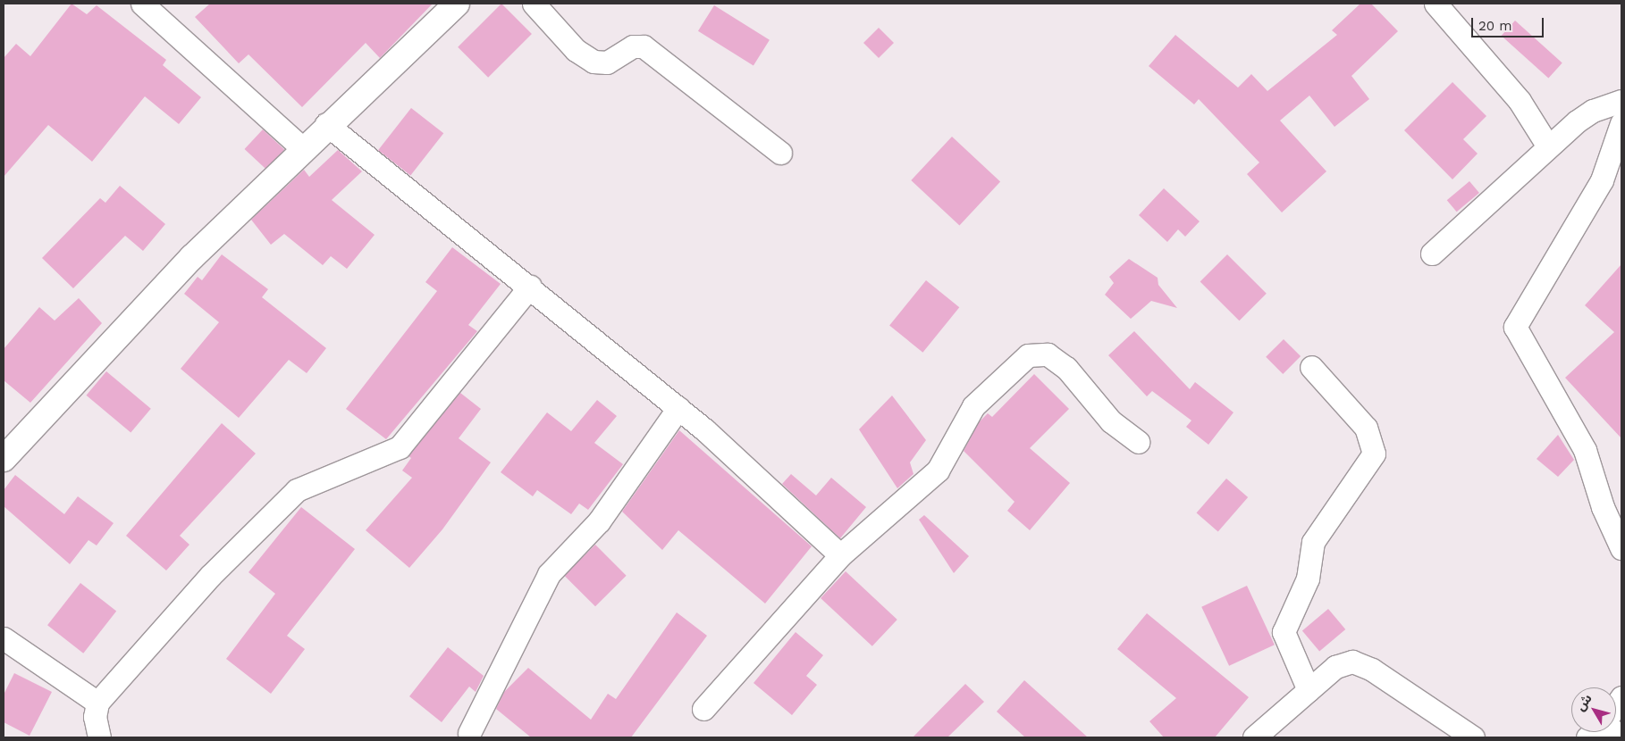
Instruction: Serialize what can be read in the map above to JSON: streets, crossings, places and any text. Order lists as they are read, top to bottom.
{
  "scale_bar": "20 m",
  "north": "top left"
}
